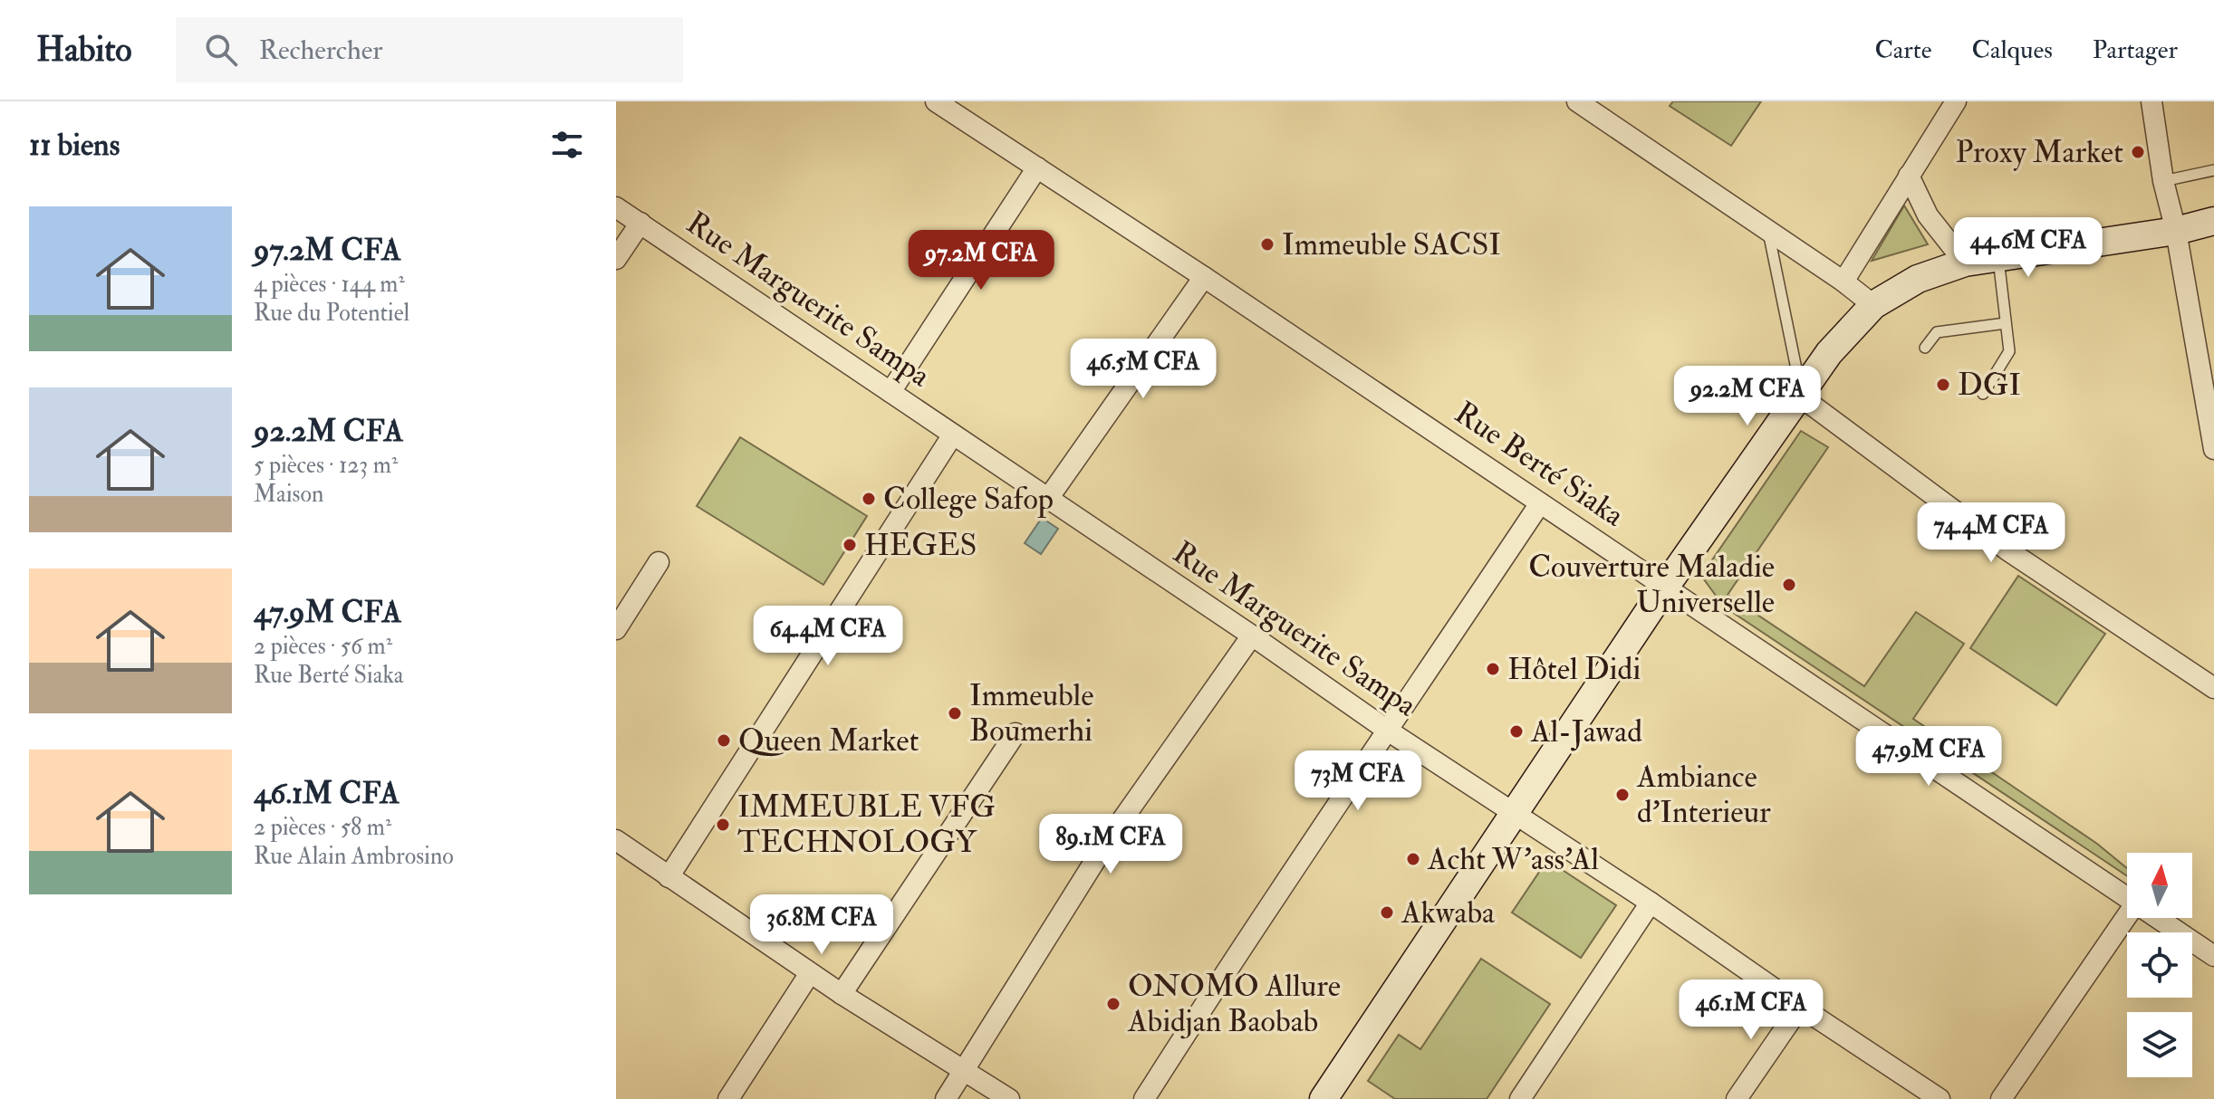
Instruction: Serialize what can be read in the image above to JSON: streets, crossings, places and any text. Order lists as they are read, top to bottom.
{
  "streets": {
    "street": ["Rue Marguerite Sampa", "Rue Berté Siaka"]
  },
  "places": [
    "Proxy Market",
    "Immeuble SACSI",
    "DGI",
    "College Safop",
    "HEGES",
    "Couverture Maladie Universelle",
    "Hôtel Didi",
    "Immeuble Boumerhi",
    "Al-Jawad",
    "Queen Market",
    "Ambiance d'Interieur",
    "IMMEUBLE VFG TECHNOLOGY",
    "Acht W'ass'Al",
    "Akwaba",
    "ONOMO Allure Abidjan Baobab"
  ],
  "north": "top",
  "page": {
    "header": "Habito",
    "search": "Rechercher",
    "nav": ["Carte", "Calques", "Partager"],
    "heading": "11 biens",
    "list": [
      {
        "name": "97.2M CFA",
        "note": "4 pièces · 144 m² · Rue du Potentiel"
      },
      {
        "name": "92.2M CFA",
        "note": "5 pièces · 123 m² · Maison"
      },
      {
        "name": "47.9M CFA",
        "note": "2 pièces · 56 m² · Rue Berté Siaka"
      },
      {
        "name": "46.1M CFA",
        "note": "2 pièces · 58 m² · Rue Alain Ambrosino"
      }
    ],
    "price": [
      "44.6M CFA",
      "97.2M CFA",
      "46.5M CFA",
      "92.2M CFA",
      "74.4M CFA",
      "64.4M CFA",
      "47.9M CFA",
      "73M CFA",
      "89.1M CFA",
      "36.8M CFA",
      "46.1M CFA"
    ]
  }
}
